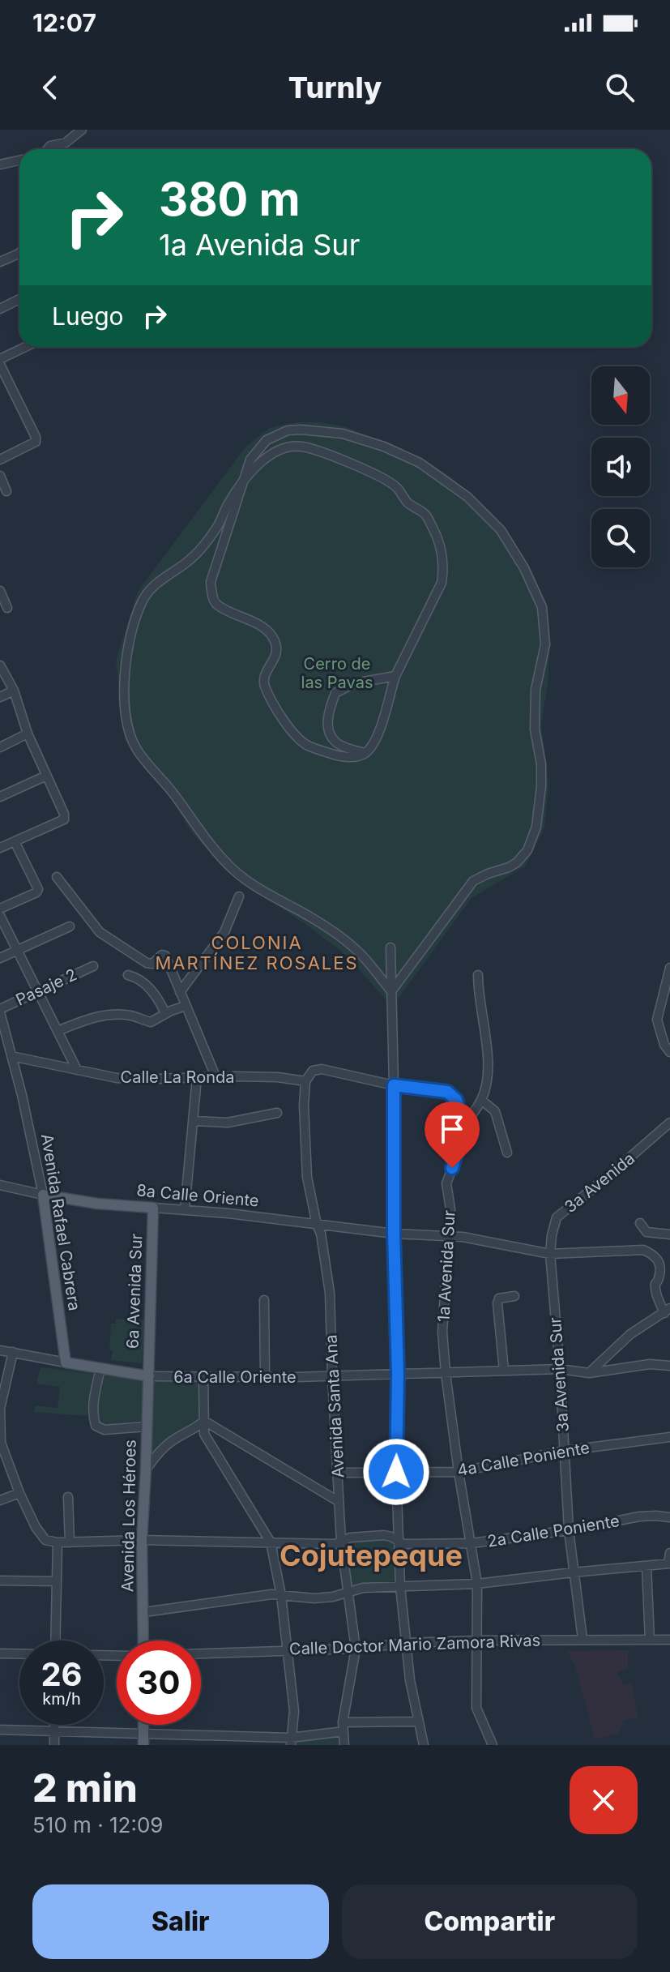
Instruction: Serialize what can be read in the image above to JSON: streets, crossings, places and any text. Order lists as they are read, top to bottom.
{
  "streets": {
    "main road": [
      "8a Calle Oriente",
      "Avenida Rafael Cabrera",
      "6a Avenida Sur",
      "Avenida Los Héroes"
    ],
    "street": [
      "Pasaje 2",
      "Calle La Ronda",
      "3a Avenida",
      "1a Avenida Sur",
      "3a Avenida Sur",
      "6a Calle Oriente",
      "Avenida Santa Ana",
      "4a Calle Poniente",
      "2a Calle Poniente",
      "Calle Doctor Mario Zamora Rivas"
    ]
  },
  "crossings": [
    ["Pasaje 2", "Avenida Rafael Cabrera"],
    ["Calle La Ronda", "Avenida Rafael Cabrera"],
    ["Calle La Ronda", "Avenida Santa Ana"],
    ["3a Avenida", "8a Calle Oriente"],
    ["3a Avenida", "3a Avenida Sur"],
    ["8a Calle Oriente", "Avenida Rafael Cabrera"],
    ["8a Calle Oriente", "1a Avenida Sur"],
    ["8a Calle Oriente", "6a Avenida Sur"],
    ["8a Calle Oriente", "3a Avenida Sur"],
    ["8a Calle Oriente", "Avenida Santa Ana"],
    ["1a Avenida Sur", "6a Calle Oriente"],
    ["1a Avenida Sur", "4a Calle Poniente"],
    ["1a Avenida Sur", "2a Calle Poniente"],
    ["1a Avenida Sur", "Calle Doctor Mario Zamora Rivas"],
    ["6a Avenida Sur", "6a Calle Oriente"],
    ["6a Avenida Sur", "Avenida Los Héroes"],
    ["3a Avenida Sur", "6a Calle Oriente"],
    ["3a Avenida Sur", "4a Calle Poniente"],
    ["3a Avenida Sur", "2a Calle Poniente"],
    ["3a Avenida Sur", "Calle Doctor Mario Zamora Rivas"],
    ["6a Calle Oriente", "Avenida Santa Ana"],
    ["6a Calle Oriente", "Avenida Los Héroes"],
    ["Avenida Santa Ana", "4a Calle Poniente"],
    ["Avenida Santa Ana", "2a Calle Poniente"],
    ["Avenida Santa Ana", "Calle Doctor Mario Zamora Rivas"],
    ["Avenida Los Héroes", "2a Calle Poniente"]
  ],
  "districts": ["COLONIA MARTÍNEZ ROSALES", "Cojutepeque"],
  "parks": ["Cerro de las Pavas"],
  "north": "bottom",
  "page": {
    "status": "12:07",
    "header": "Turnly",
    "turn": ["380 m", "1a Avenida Sur"],
    "then": "Luego",
    "speed": "26 km/h",
    "limit": "30",
    "heading": ["2 min", "510 m · 12:09"],
    "buttons": ["Salir", "Compartir"]
  }
}
